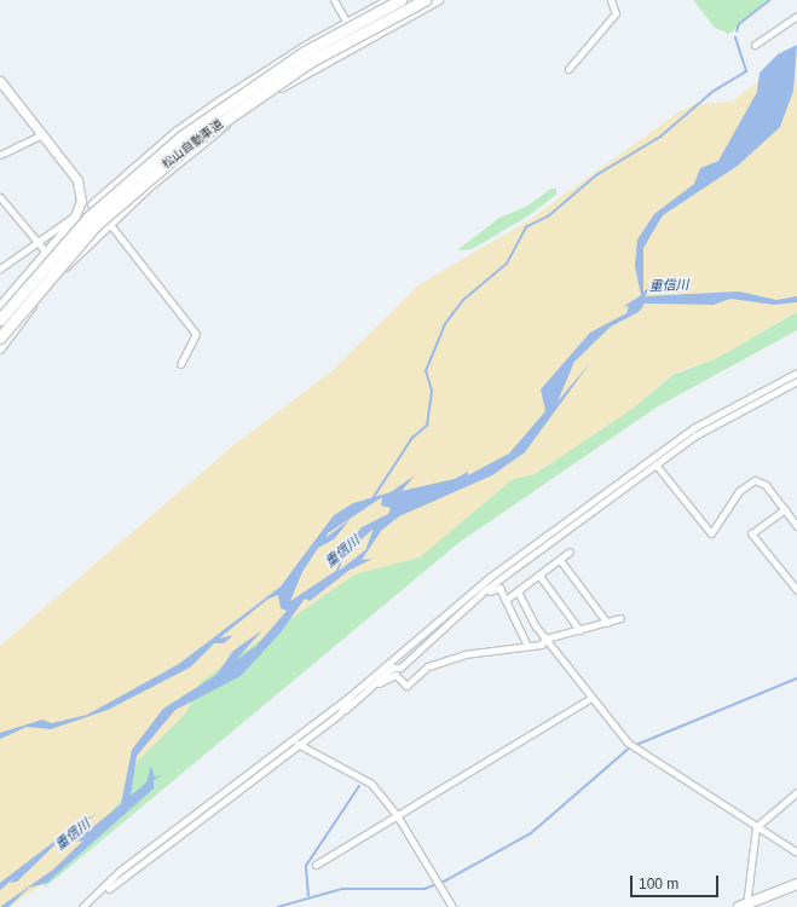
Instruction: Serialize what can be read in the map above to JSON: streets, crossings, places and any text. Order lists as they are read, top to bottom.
{
  "streets": {
    "highway": ["松山自動車道"]
  },
  "water": ["重信川"],
  "scale_bar": "100 m"
}
